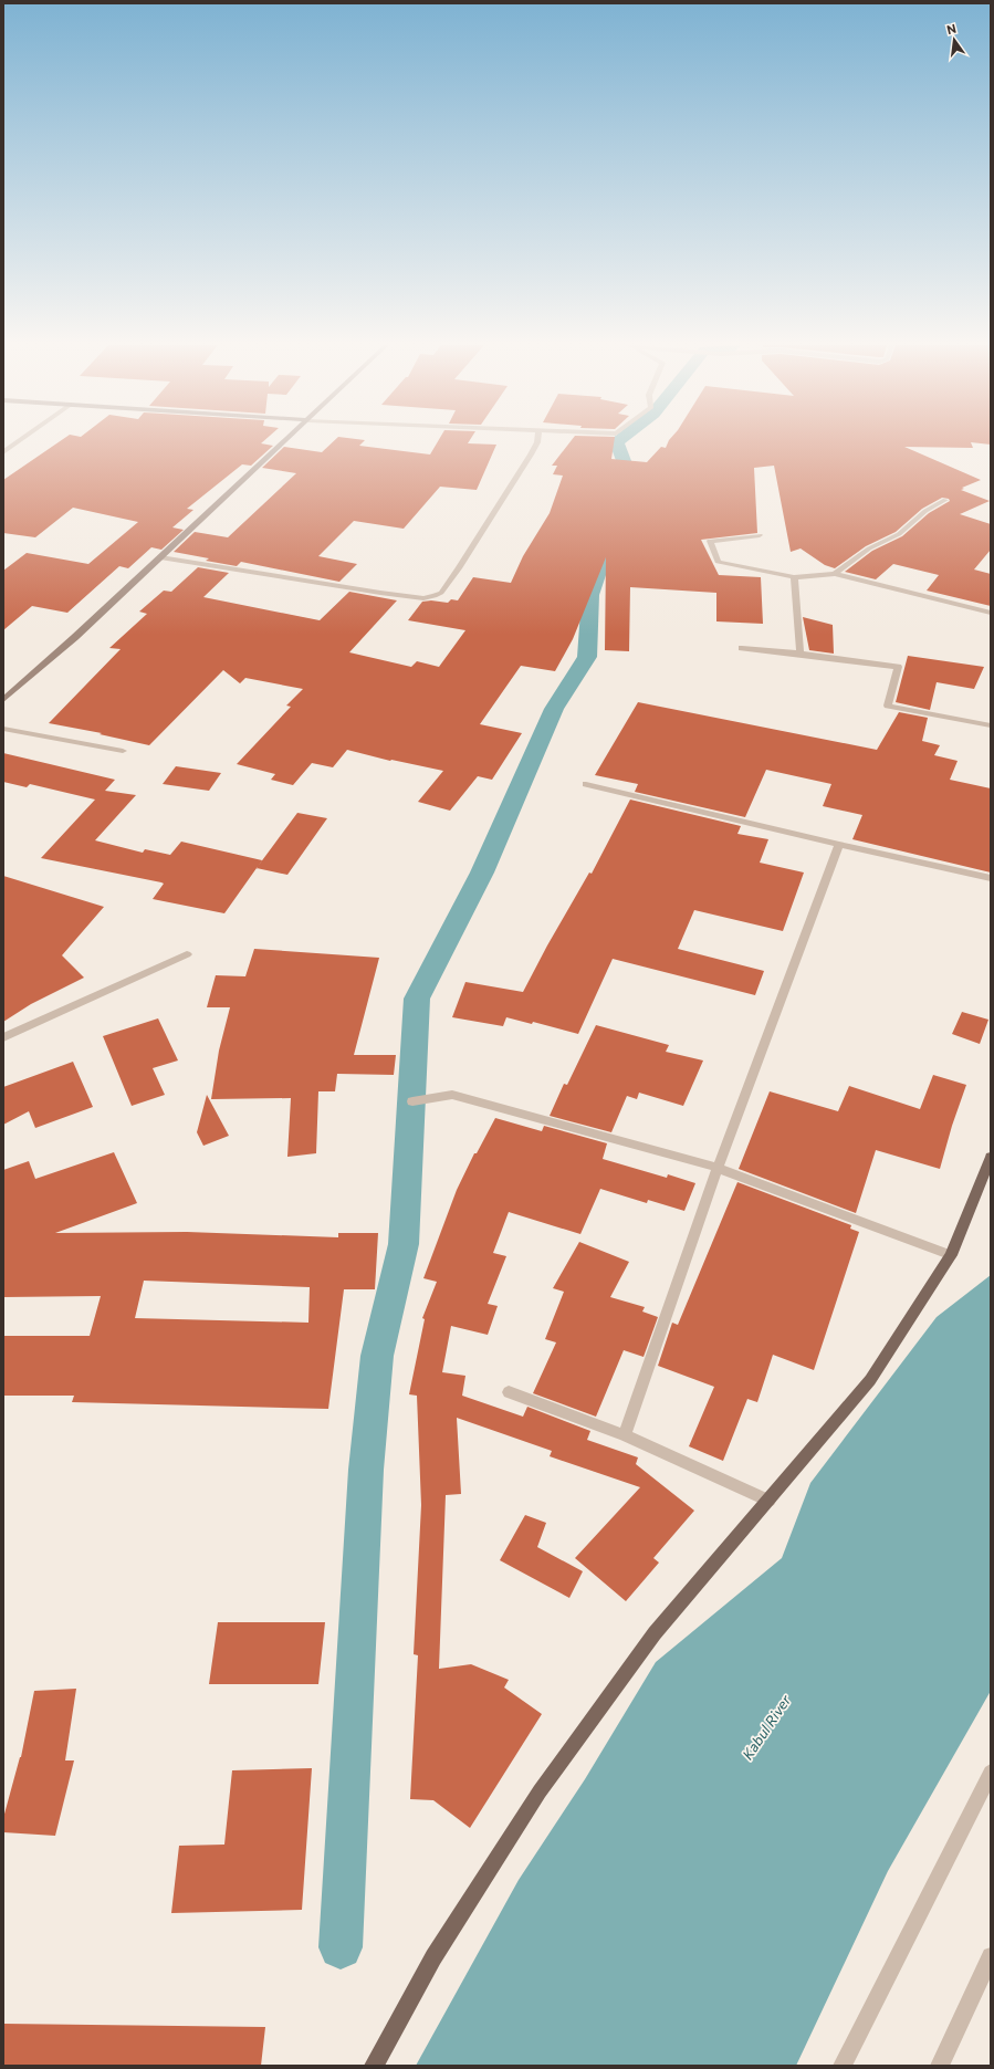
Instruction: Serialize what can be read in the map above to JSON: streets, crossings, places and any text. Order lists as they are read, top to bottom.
{
  "water": ["Kabul River"],
  "north": "top"
}
